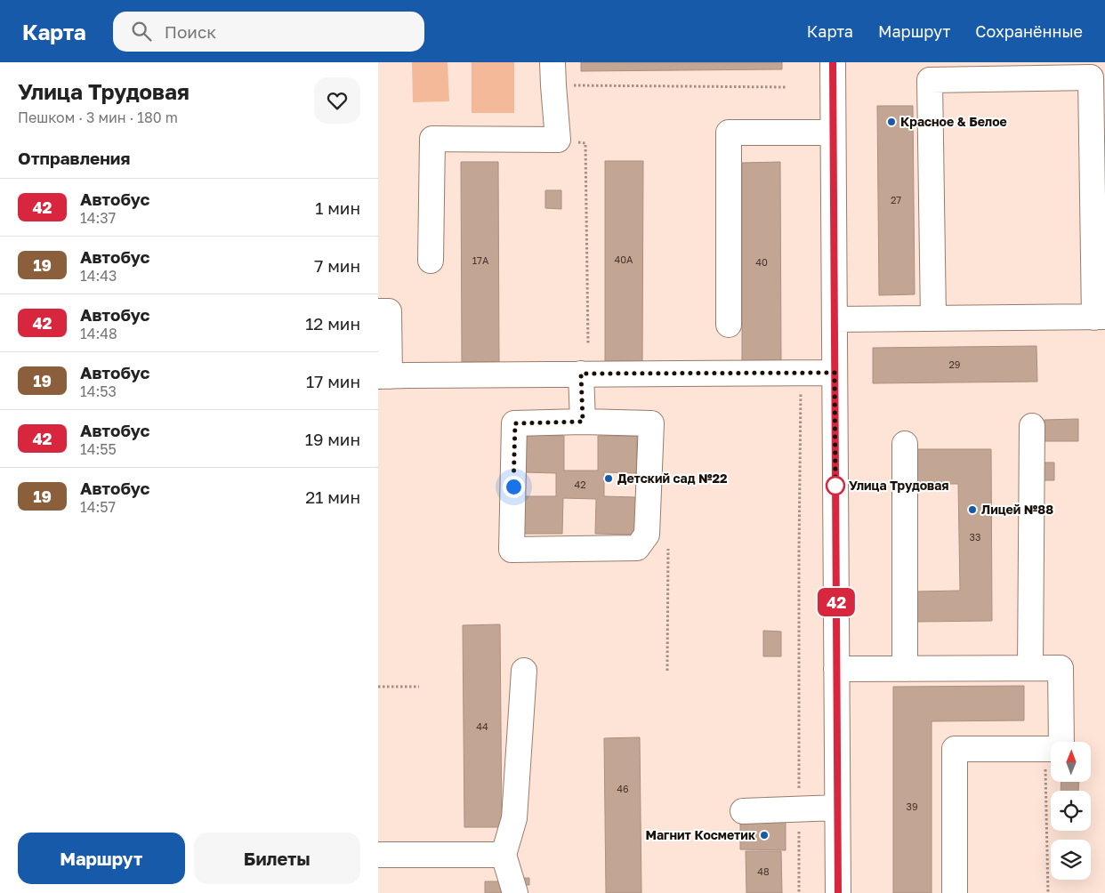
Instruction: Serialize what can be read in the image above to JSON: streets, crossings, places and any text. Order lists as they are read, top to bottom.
{
  "places": [
    "Красное & Белое",
    "Детский сад №22",
    "Улица Трудовая",
    "Лицей №88",
    "Магнит Косметик"
  ],
  "lines": ["bus line 42"],
  "house_numbers": [
    "27",
    "40А",
    "17А",
    "40",
    "29",
    "42",
    "33",
    "44",
    "46",
    "39",
    "48"
  ],
  "north": "top",
  "page": {
    "header": "Карта",
    "search": "Поиск",
    "nav": ["Карта", "Маршрут", "Сохранённые"],
    "heading": [
      ["Улица Трудовая", "Пешком · 3 мин · 180 m"],
      "Отправления"
    ],
    "on_map": "42",
    "list": [
      {
        "mark": "42",
        "name": "Автобус",
        "note": "14:37",
        "value": "1 мин"
      },
      {
        "mark": "19",
        "name": "Автобус",
        "note": "14:43",
        "value": "7 мин"
      },
      {
        "mark": "42",
        "name": "Автобус",
        "note": "14:48",
        "value": "12 мин"
      },
      {
        "mark": "19",
        "name": "Автобус",
        "note": "14:53",
        "value": "17 мин"
      },
      {
        "mark": "42",
        "name": "Автобус",
        "note": "14:55",
        "value": "19 мин"
      },
      {
        "mark": "19",
        "name": "Автобус",
        "note": "14:57",
        "value": "21 мин"
      }
    ],
    "buttons": ["Маршрут", "Билеты"]
  }
}
